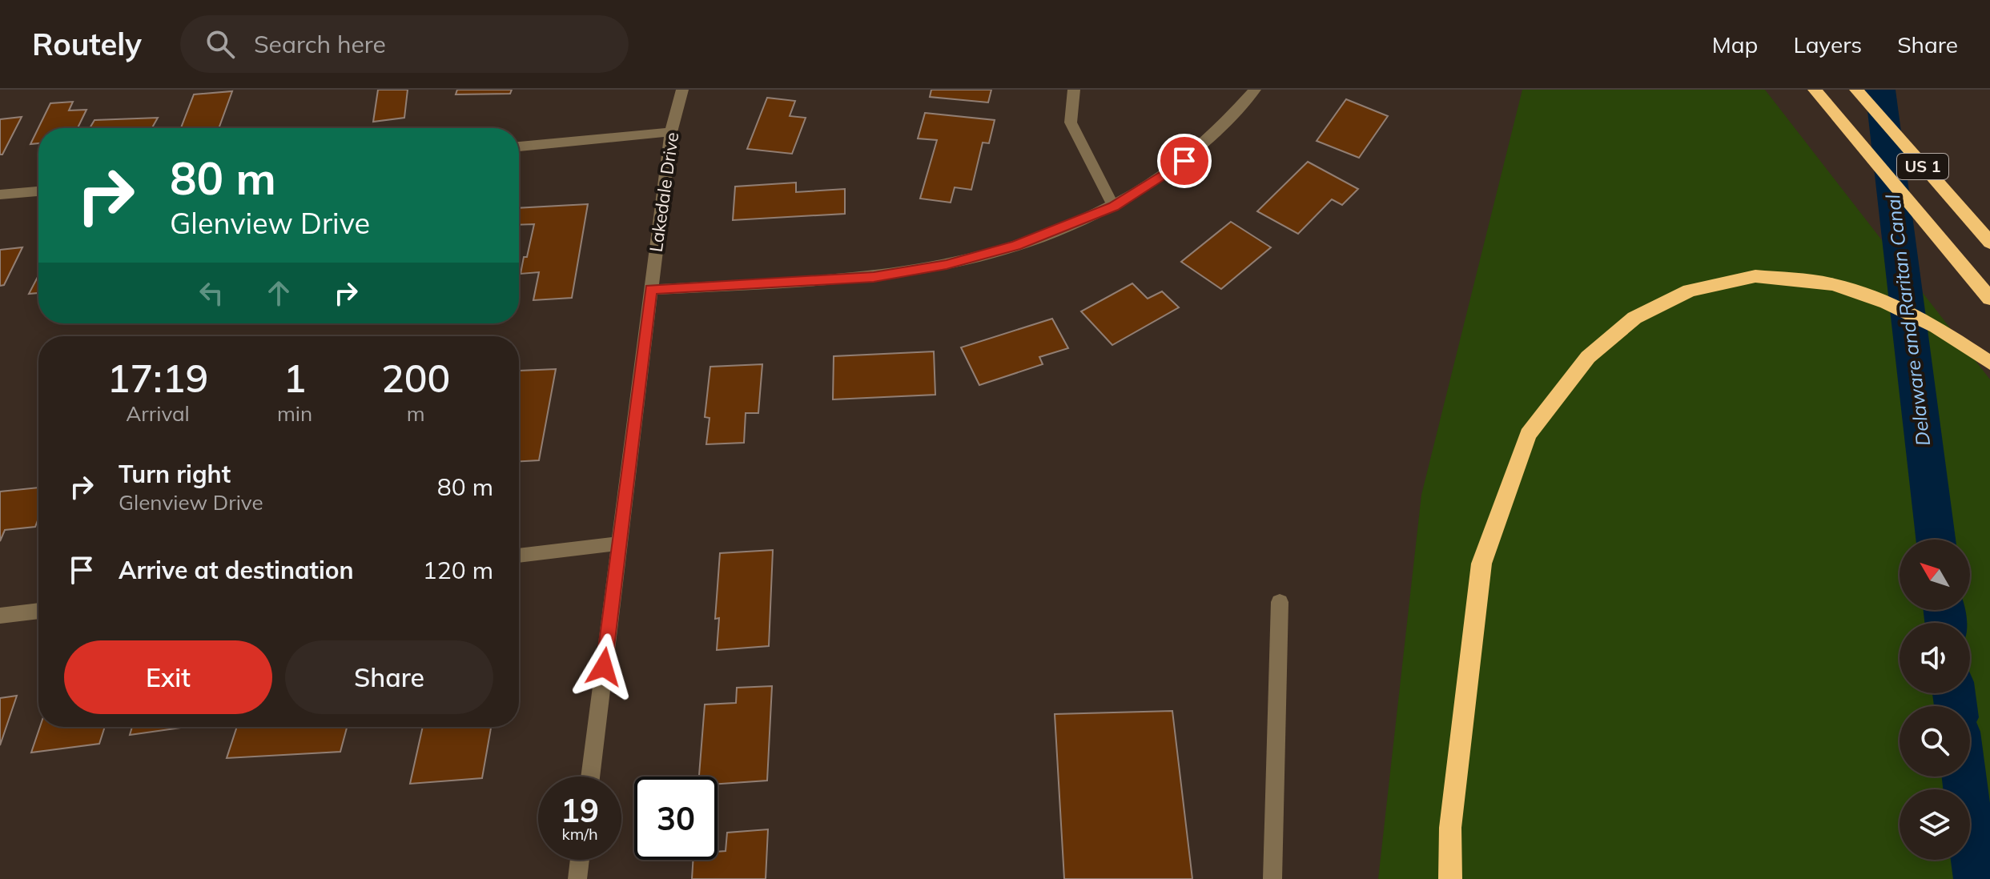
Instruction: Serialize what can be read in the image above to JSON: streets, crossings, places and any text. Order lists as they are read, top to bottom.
{
  "streets": {
    "highway": ["US 1"],
    "street": ["Lakedale Drive"]
  },
  "water": ["Delaware and Raritan Canal"],
  "north": "top left",
  "page": {
    "header": "Routely",
    "search": "Search here",
    "nav": ["Map", "Layers", "Share"],
    "turn": ["80 m", "Glenview Drive"],
    "eta": [
      "17:19",
      "Arrival",
      "1",
      "min",
      "200",
      "m"
    ],
    "list": [
      {
        "name": "Turn right",
        "note": "Glenview Drive",
        "value": "80 m"
      },
      {
        "name": "Arrive at destination",
        "value": "120 m"
      }
    ],
    "buttons": ["Exit", "Share"],
    "speed": "19 km/h",
    "limit": "30"
  }
}
